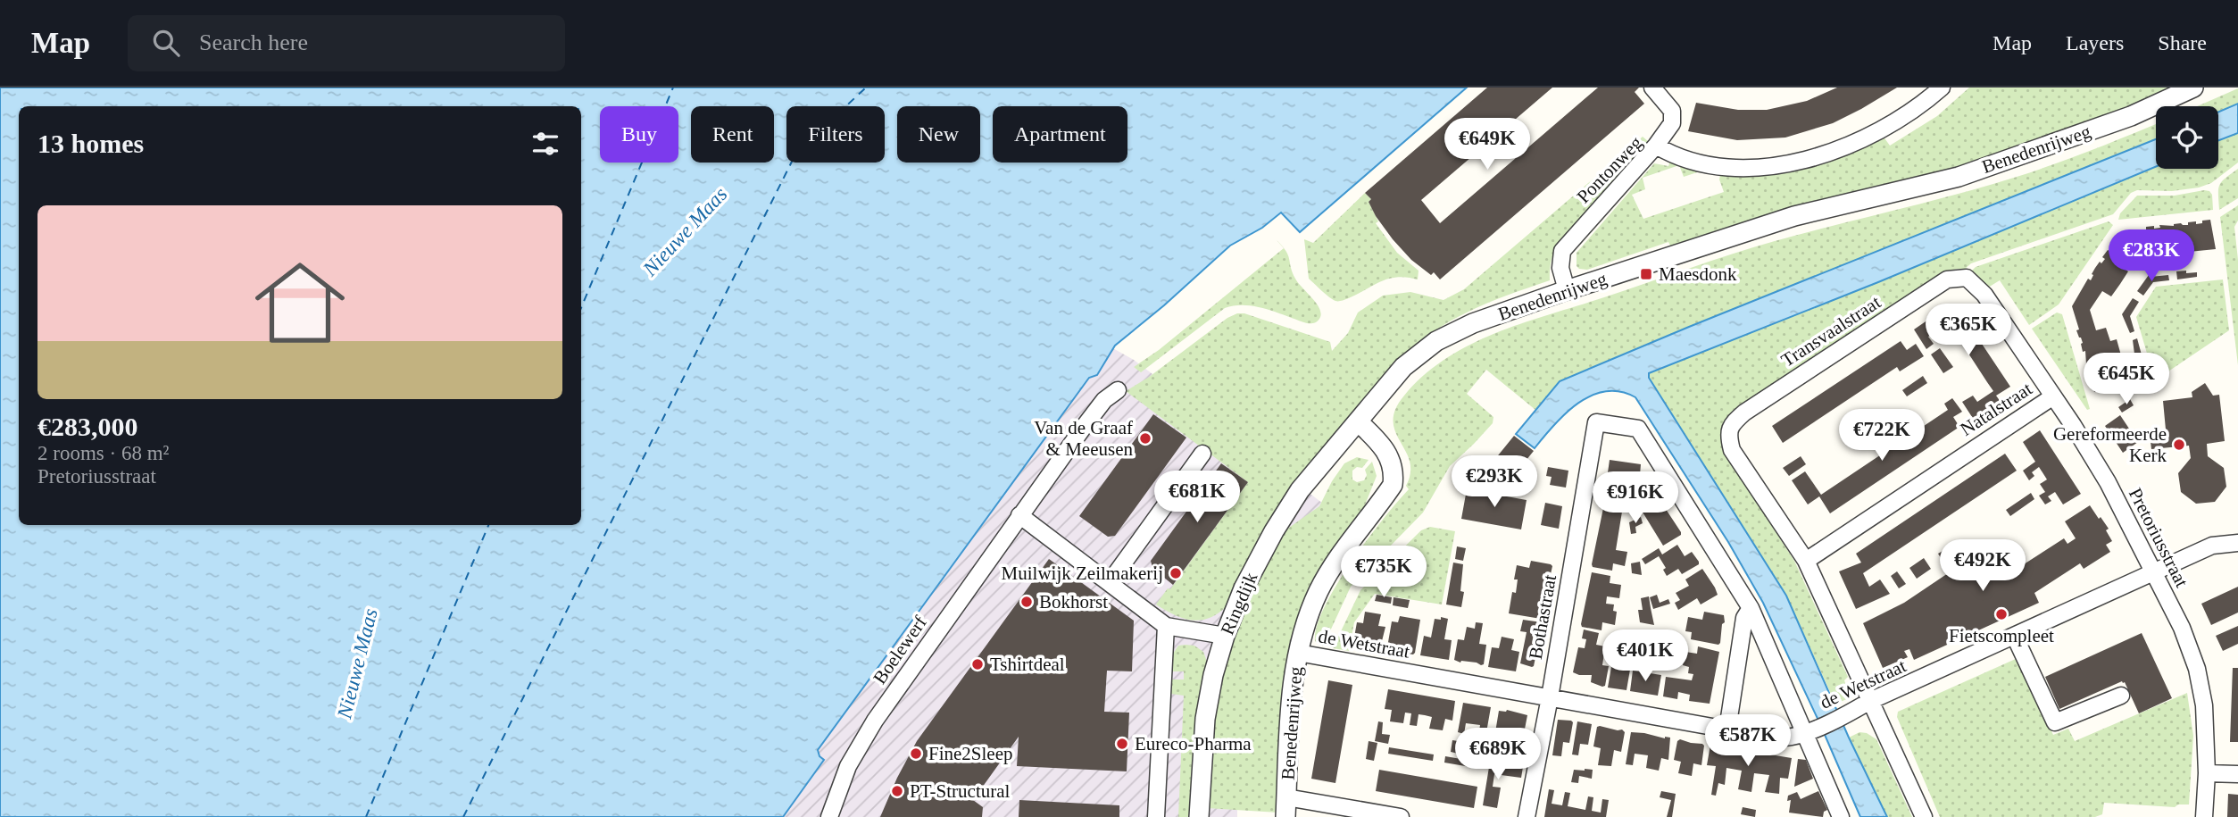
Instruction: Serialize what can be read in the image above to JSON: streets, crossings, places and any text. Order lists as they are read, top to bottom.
{
  "streets": {
    "street": [
      "Benedenrijweg",
      "Pontonweg",
      "Transvaalstraat",
      "Natalstraat",
      "Pretoriusstraat",
      "Ringdijk",
      "Bothastraat",
      "de Wetstraat",
      "Boelewerf"
    ]
  },
  "crossings": [
    ["Benedenrijweg", "Pontonweg"],
    ["Benedenrijweg", "Ringdijk"],
    ["Benedenrijweg", "de Wetstraat"],
    ["Transvaalstraat", "Natalstraat"],
    ["Transvaalstraat", "Pretoriusstraat"],
    ["Natalstraat", "Pretoriusstraat"],
    ["Pretoriusstraat", "de Wetstraat"],
    ["Bothastraat", "de Wetstraat"]
  ],
  "water": ["Nieuwe Maas"],
  "places": {
    "transit": ["Maesdonk"],
    "other": [
      "Van de Graaf & Meeusen",
      "Gereformeerde Kerk",
      "Muilwijk Zeilmakerij",
      "Bokhorst",
      "Fietscompleet",
      "Tshirtdeal",
      "Eureco-Pharma",
      "Fine2Sleep",
      "PT-Structural"
    ]
  },
  "page": {
    "header": "Map",
    "search": "Search here",
    "nav": ["Map", "Layers", "Share"],
    "chip": [
      "Buy",
      "Rent",
      "Filters",
      "New",
      "Apartment"
    ],
    "heading": "13 homes",
    "price": [
      "€649K",
      "€283K",
      "€365K",
      "€645K",
      "€722K",
      "€293K",
      "€681K",
      "€916K",
      "€492K",
      "€735K",
      "€401K",
      "€587K",
      "€689K"
    ],
    "list": [
      {
        "name": "€283,000",
        "note": "2 rooms · 68 m² · Pretoriusstraat"
      }
    ]
  }
}
